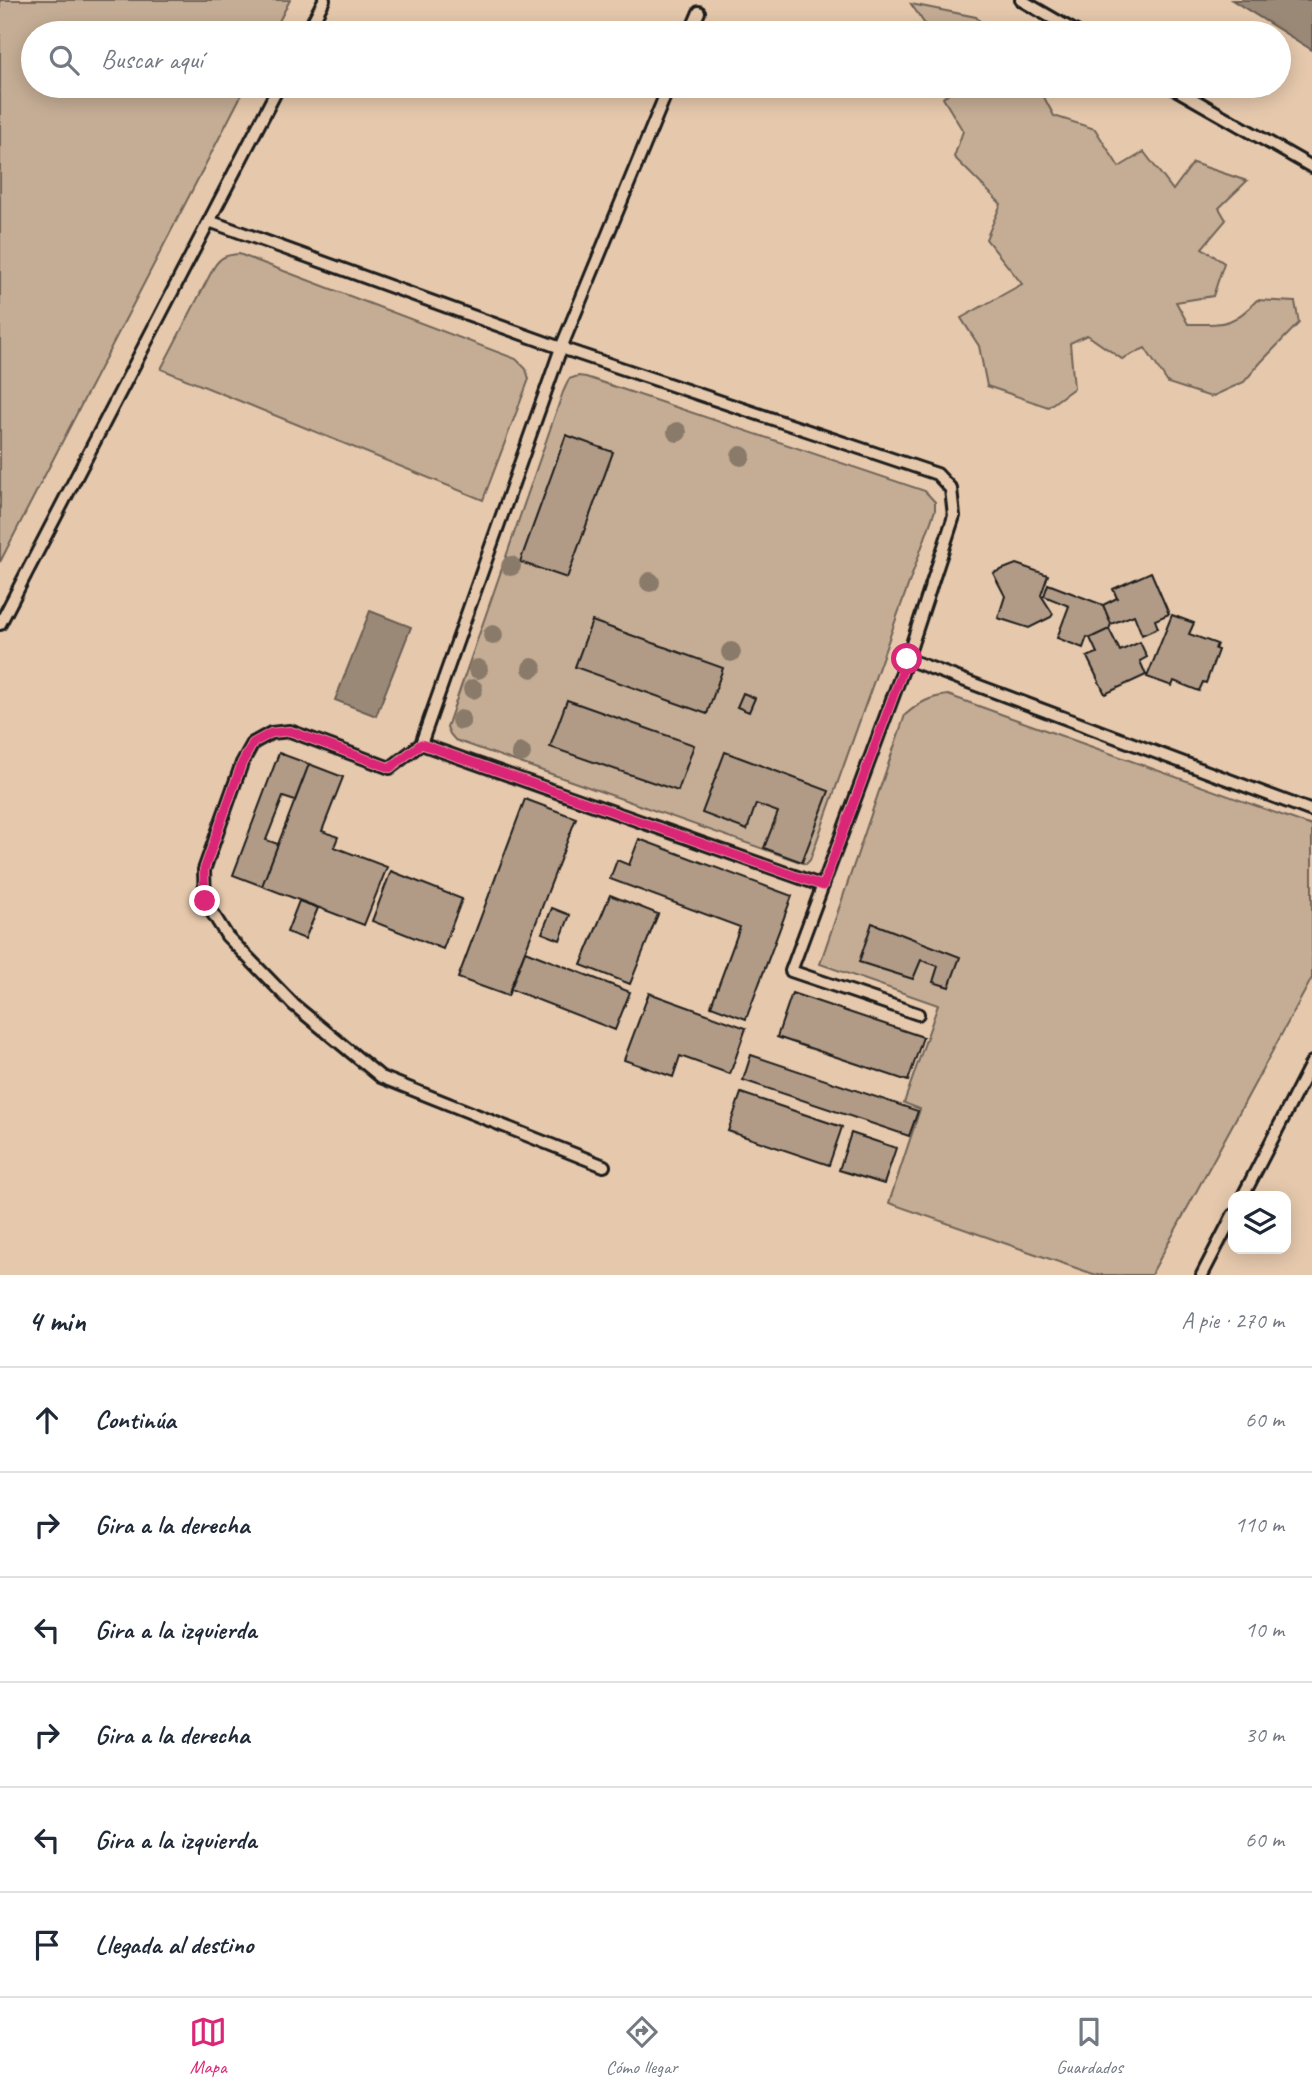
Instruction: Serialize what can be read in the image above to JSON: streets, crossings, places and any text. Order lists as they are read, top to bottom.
{
  "page": {
    "search": "Buscar aquí",
    "heading": ["4 min", "A pie · 270 m"],
    "list": [
      ["Continúa", "60 m"],
      ["Gira a la derecha", "110 m"],
      ["Gira a la izquierda", "10 m"],
      ["Gira a la derecha", "30 m"],
      ["Gira a la izquierda", "60 m"],
      "Llegada al destino"
    ],
    "nav": ["Mapa", "Cómo llegar", "Guardados"]
  }
}
